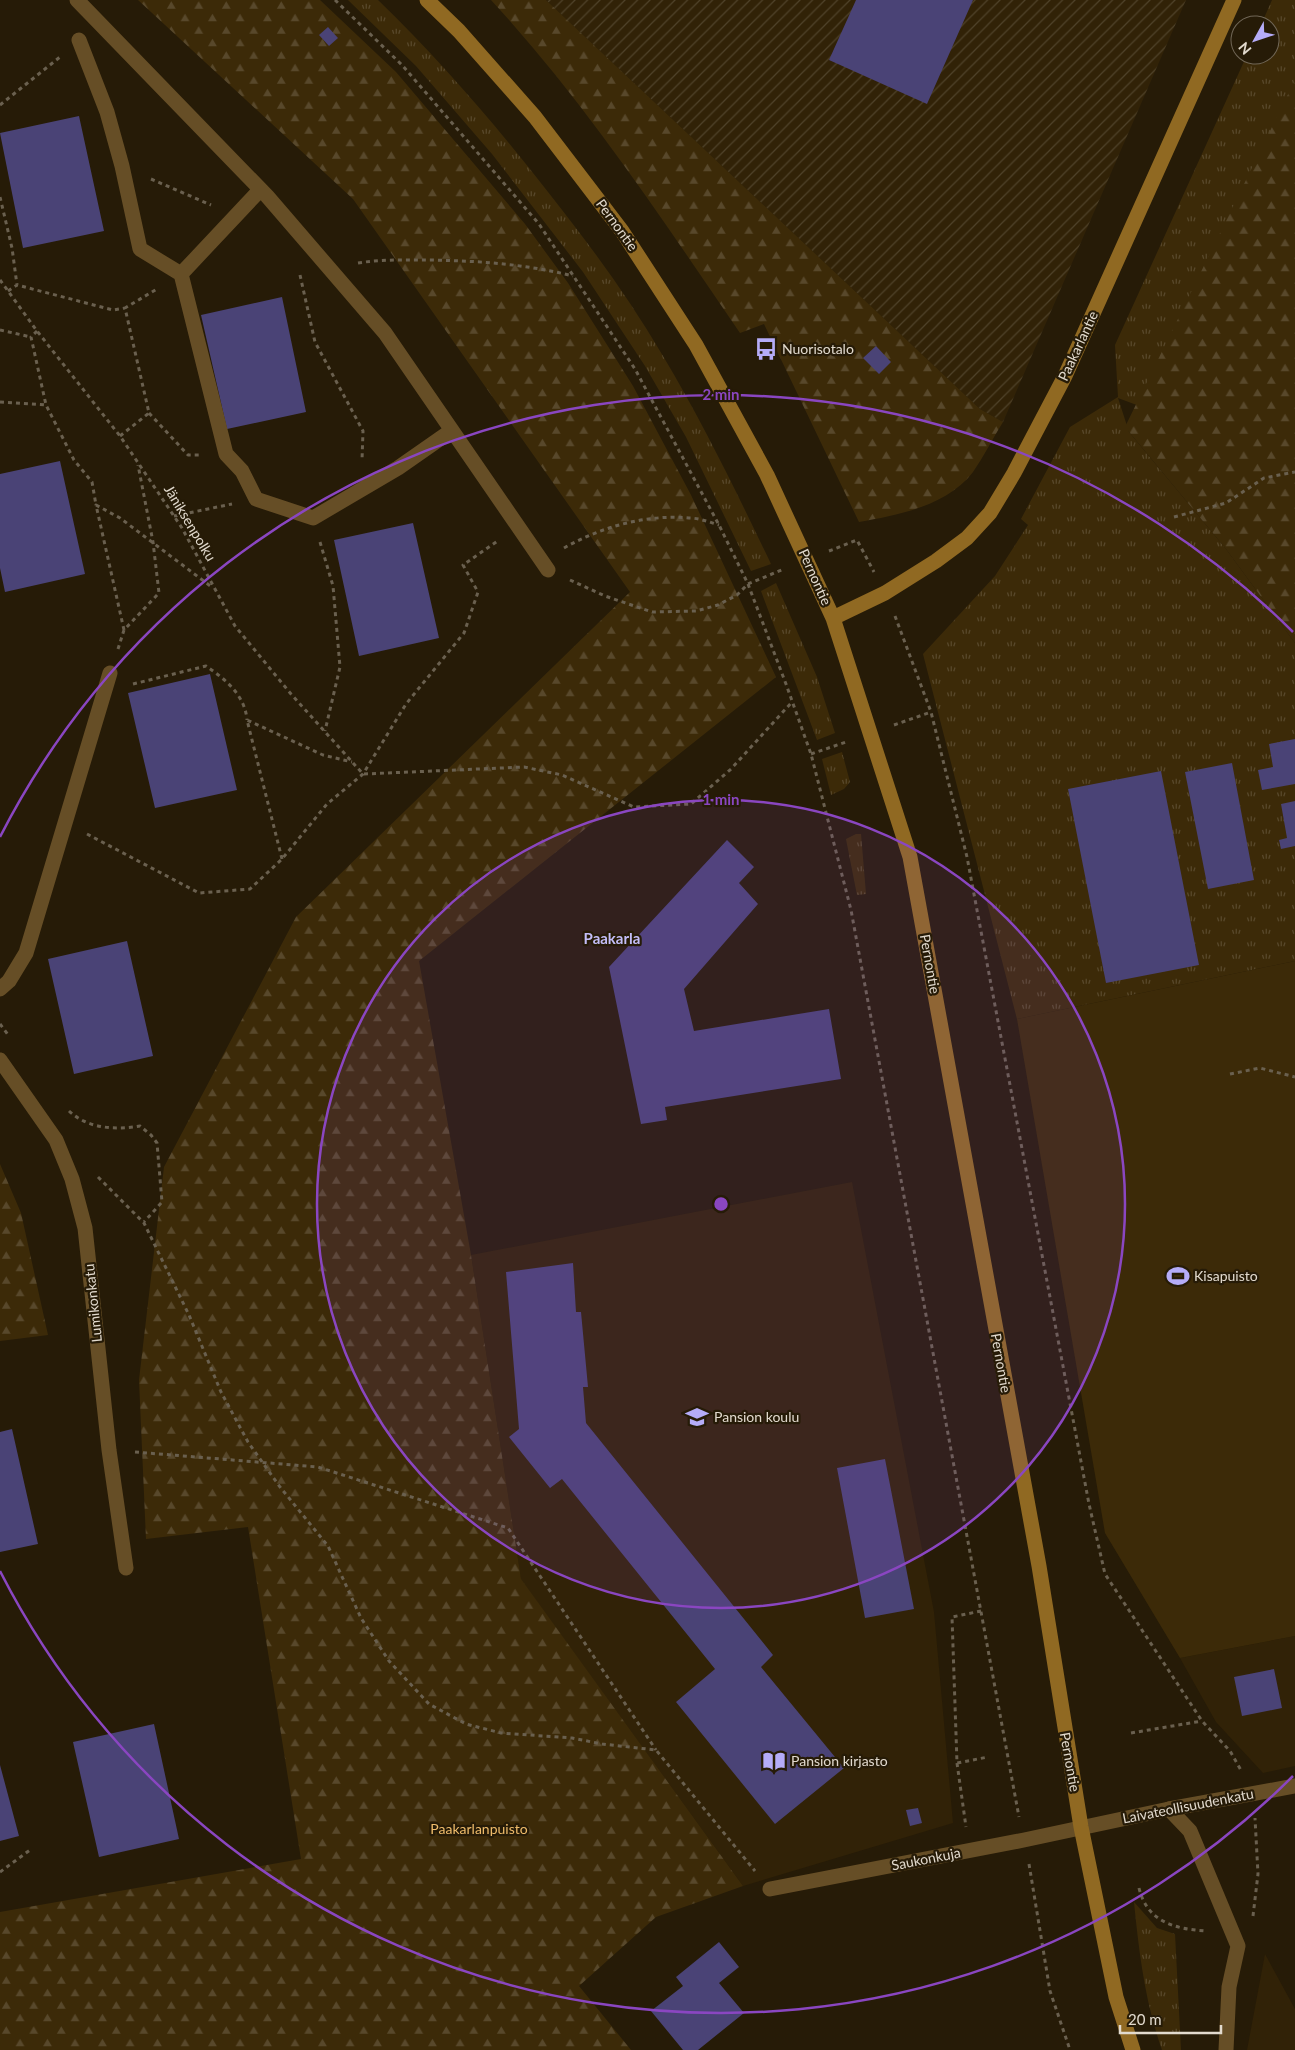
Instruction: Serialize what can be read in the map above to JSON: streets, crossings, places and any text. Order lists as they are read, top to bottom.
{
  "streets": {
    "street": [
      "Pernontie",
      "Paakarlantie",
      "Lumikonkatu",
      "Laivateollisuudenkatu",
      "Saukonkuja"
    ],
    "path": ["Jäniksenpolku"]
  },
  "crossings": [
    ["Pernontie", "Paakarlantie"],
    ["Pernontie", "Laivateollisuudenkatu"],
    ["Pernontie", "Saukonkuja"],
    ["Laivateollisuudenkatu", "Saukonkuja"]
  ],
  "districts": ["Paakarla"],
  "parks": ["Paakarlanpuisto"],
  "places": {
    "bus stop": ["Nuorisotalo"],
    "sports": ["Kisapuisto"],
    "school or university": ["Pansion koulu"],
    "library": ["Pansion kirjasto"]
  },
  "scale_bar": "20 m",
  "north": "bottom left",
  "rings": ["2 min", "1 min"]
}
